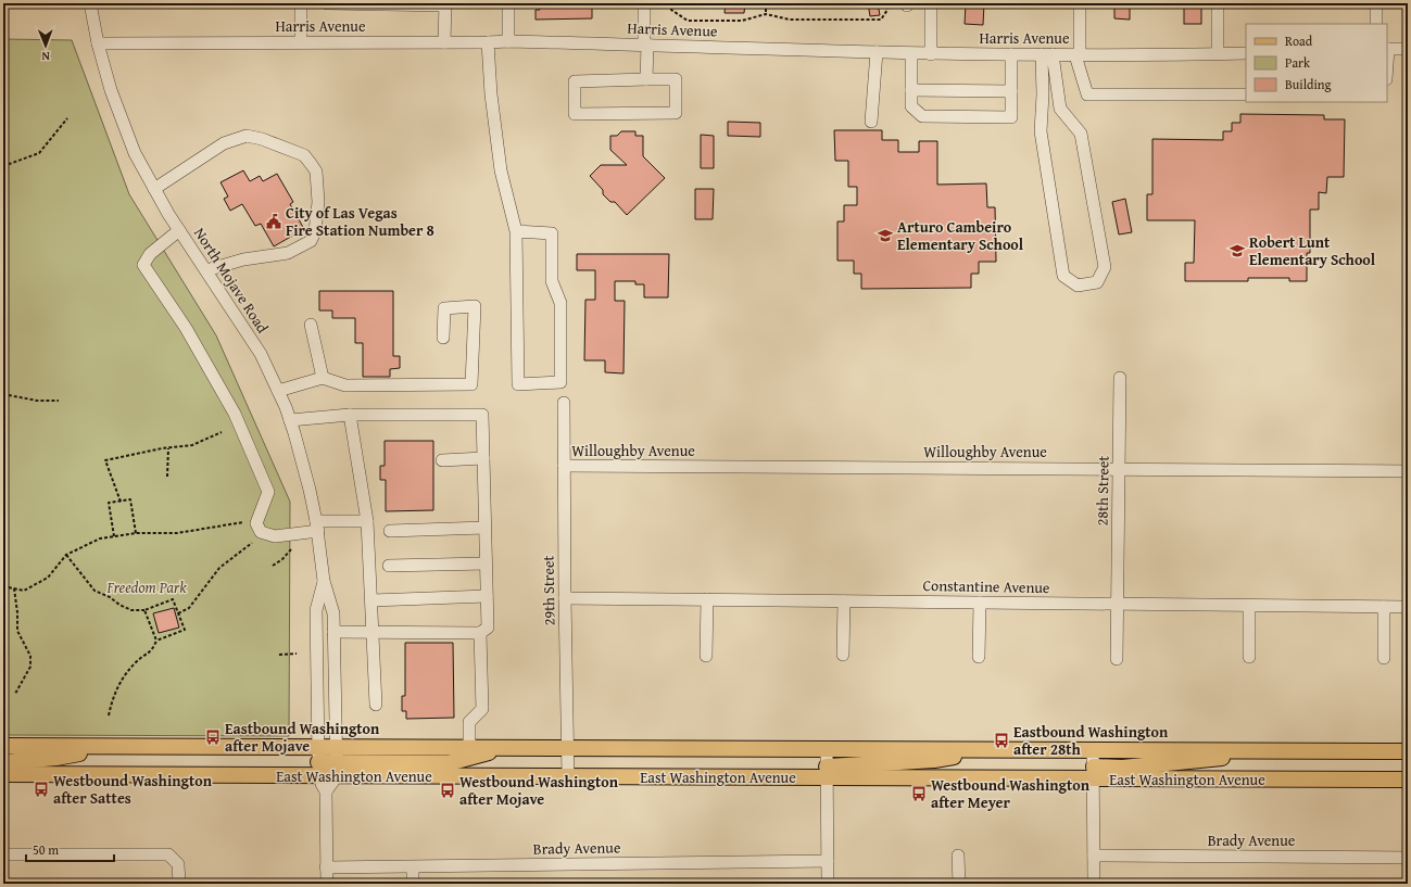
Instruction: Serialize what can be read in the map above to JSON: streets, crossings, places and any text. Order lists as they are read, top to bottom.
{
  "streets": {
    "main road": ["East Washington Avenue"],
    "street": [
      "Harris Avenue",
      "North Mojave Road",
      "Willoughby Avenue",
      "28th Street",
      "Constantine Avenue",
      "29th Street",
      "Brady Avenue"
    ]
  },
  "crossings": [
    ["Harris Avenue", "North Mojave Road"],
    ["North Mojave Road", "East Washington Avenue"],
    ["North Mojave Road", "Brady Avenue"],
    ["Willoughby Avenue", "28th Street"],
    ["Willoughby Avenue", "29th Street"],
    ["28th Street", "Constantine Avenue"],
    ["Constantine Avenue", "29th Street"],
    ["29th Street", "East Washington Avenue"]
  ],
  "parks": ["Freedom Park"],
  "places": {
    "public building": ["City of Las Vegas Fire Station Number 8"],
    "school or university": ["Arturo Cambeiro Elementary School", "Robert Lunt Elementary School"],
    "bus stop": [
      "Eastbound Washington after Mojave",
      "Eastbound Washington after 28th",
      "Westbound Washington after Sattes",
      "Westbound Washington after Mojave",
      "Westbound Washington after Meyer"
    ]
  },
  "legend": ["Road", "Park", "Building"],
  "scale_bar": "50 m",
  "north": "bottom"
}
